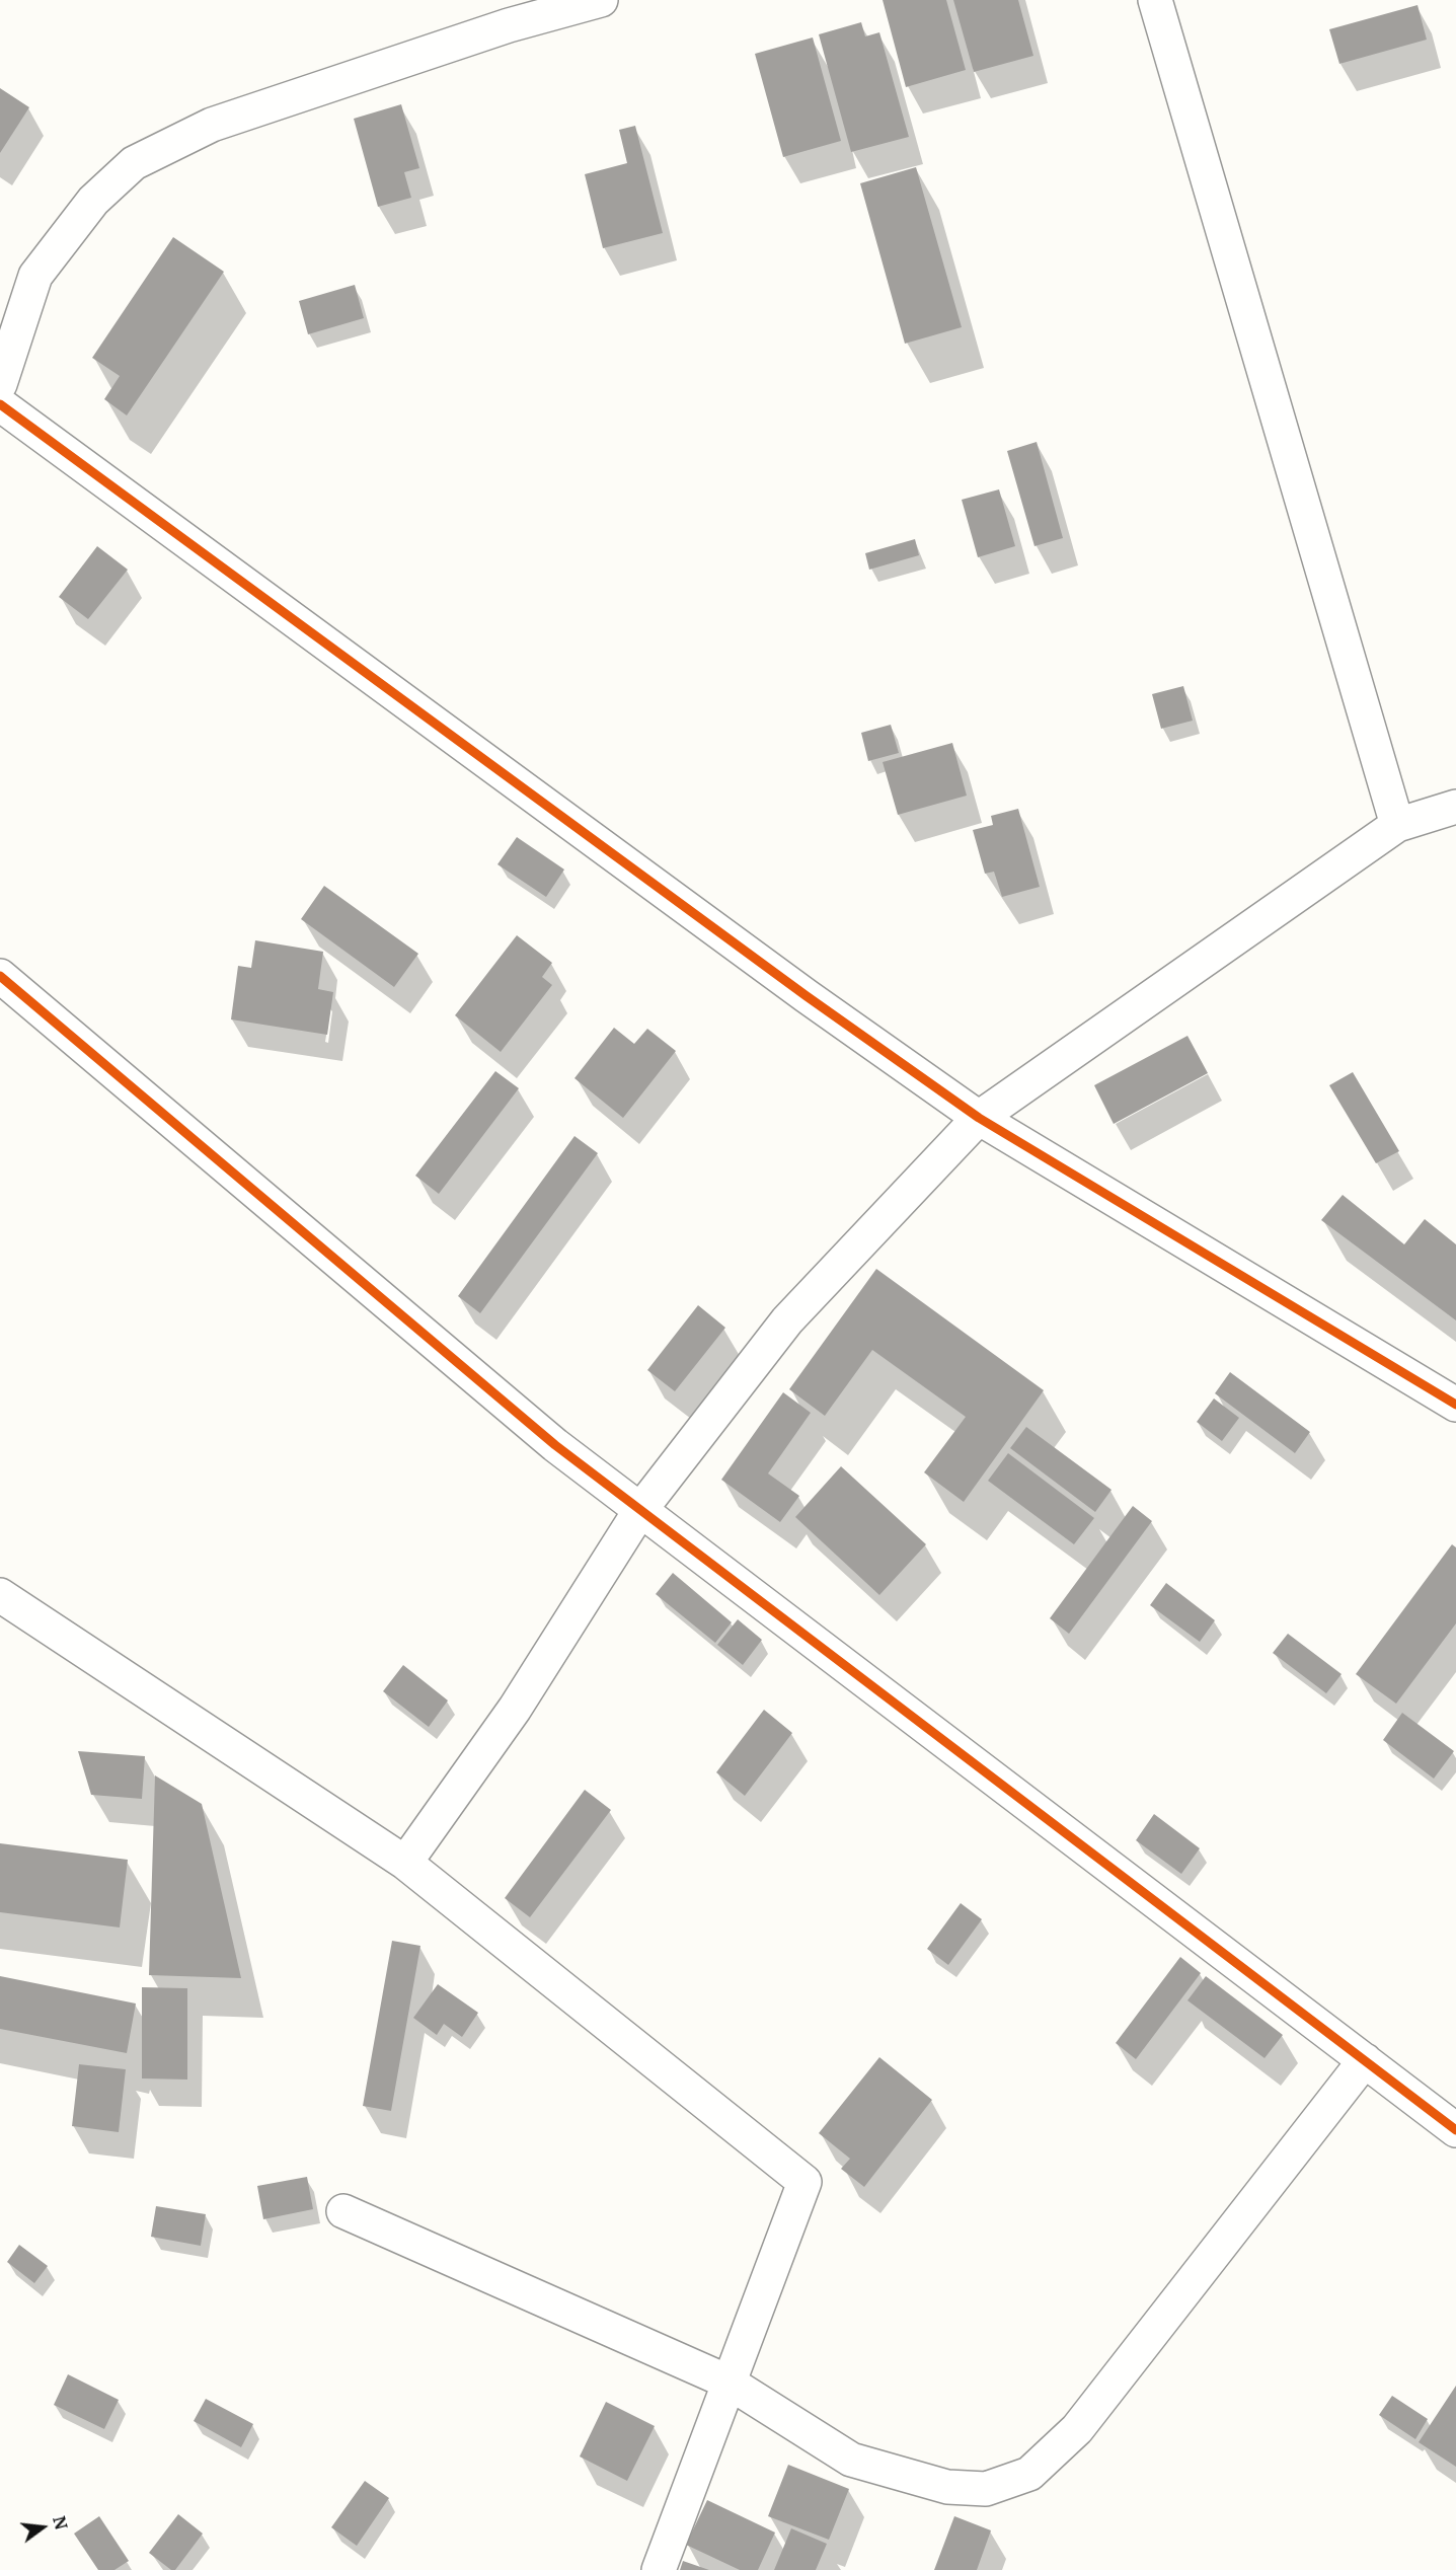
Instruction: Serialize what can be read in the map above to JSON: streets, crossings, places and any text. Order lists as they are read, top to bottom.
{
  "north": "right"
}
